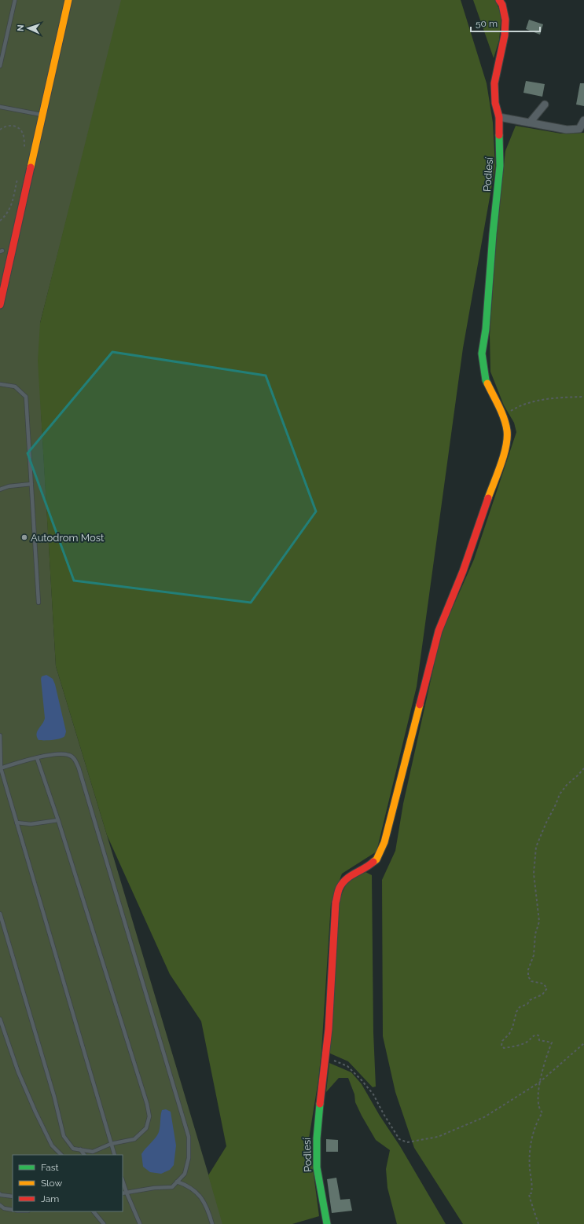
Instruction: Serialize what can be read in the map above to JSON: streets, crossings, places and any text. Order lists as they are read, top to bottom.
{
  "streets": {
    "street": ["Podlesí"]
  },
  "places": ["Autodrom Most"],
  "legend": ["Fast", "Slow", "Jam"],
  "scale_bar": "50 m",
  "north": "left"
}
